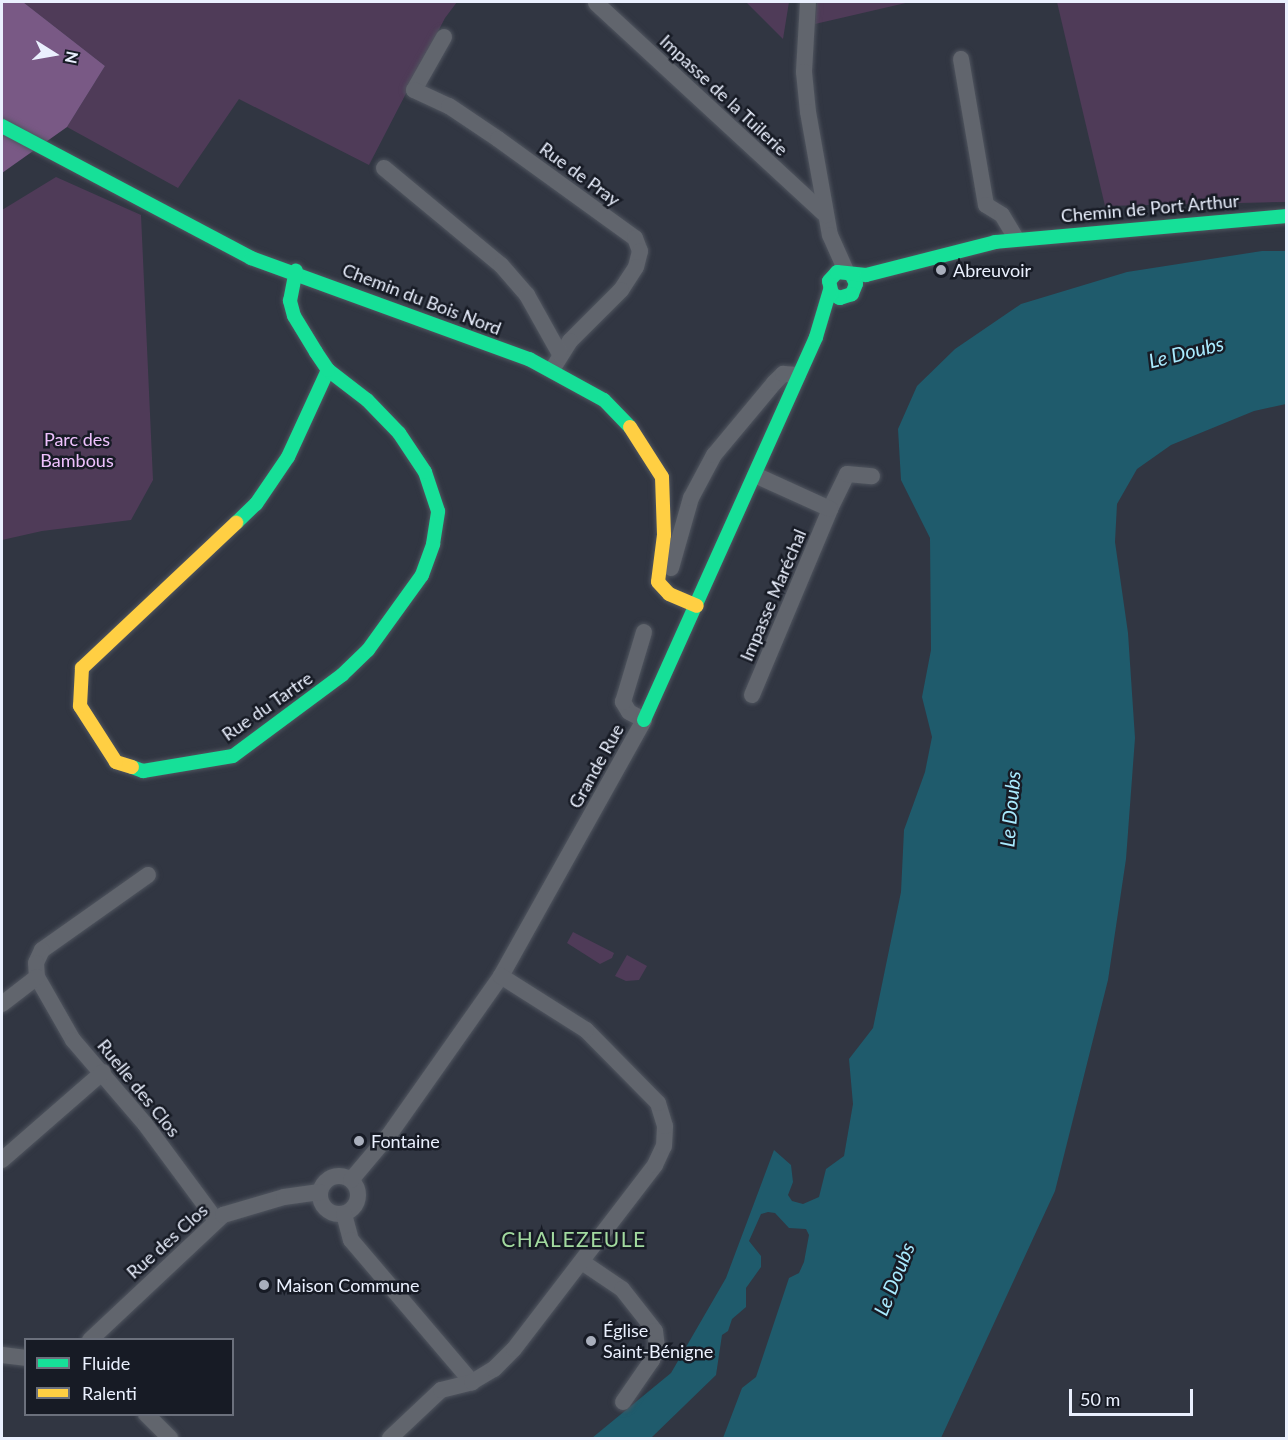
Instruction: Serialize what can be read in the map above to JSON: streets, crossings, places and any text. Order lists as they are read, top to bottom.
{
  "streets": {
    "street": [
      "Impasse de la Tuilerie",
      "Rue de Pray",
      "Chemin de Port Arthur",
      "Chemin du Bois Nord",
      "Impasse Maréchal",
      "Rue du Tartre",
      "Grande Rue",
      "Ruelle des Clos",
      "Rue des Clos"
    ]
  },
  "crossings": [
    ["Rue de Pray", "Chemin du Bois Nord"],
    ["Chemin de Port Arthur", "Grande Rue"],
    ["Chemin du Bois Nord", "Rue du Tartre"],
    ["Chemin du Bois Nord", "Grande Rue"],
    ["Grande Rue", "Rue des Clos"],
    ["Ruelle des Clos", "Rue des Clos"]
  ],
  "districts": ["CHALEZEULE"],
  "water": ["Le Doubs"],
  "parks": ["Parc des Bambous"],
  "places": [
    "Abreuvoir",
    "Fontaine",
    "Maison Commune",
    "Église Saint-Bénigne"
  ],
  "legend": ["Fluide", "Ralenti"],
  "scale_bar": "50 m",
  "north": "right"
}
